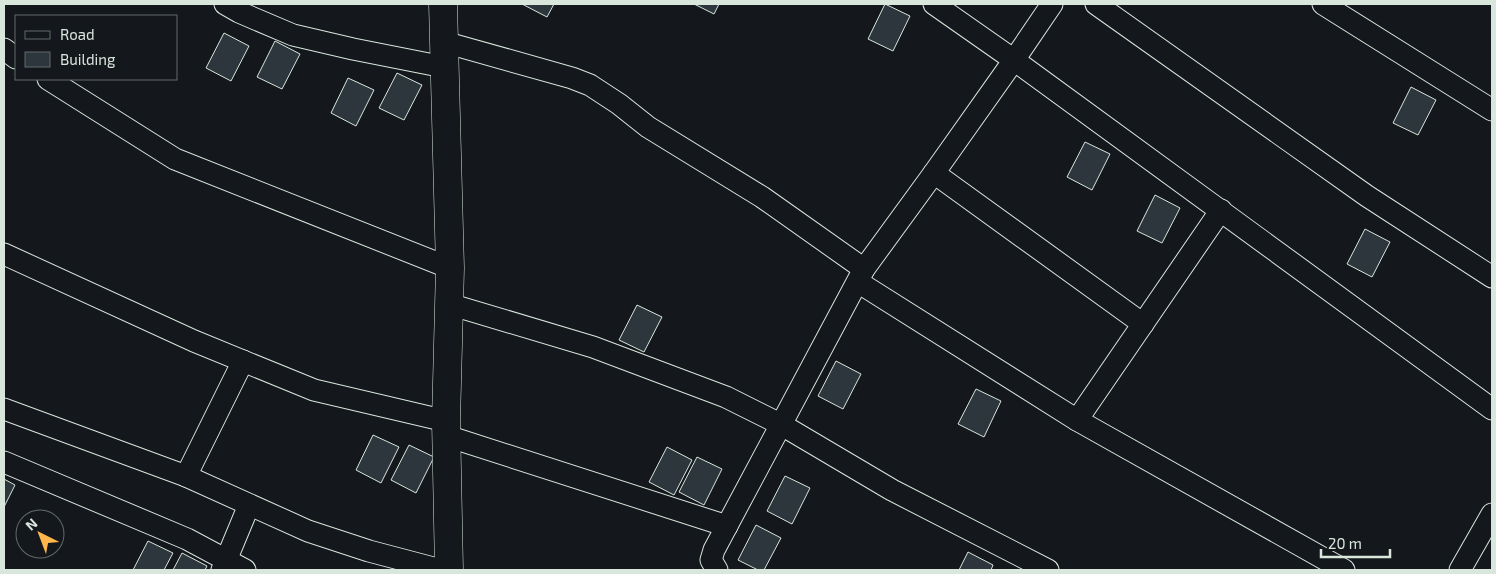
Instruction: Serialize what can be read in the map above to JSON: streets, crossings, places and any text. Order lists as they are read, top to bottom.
{
  "legend": ["Road", "Building"],
  "scale_bar": "20 m",
  "north": "top left"
}
